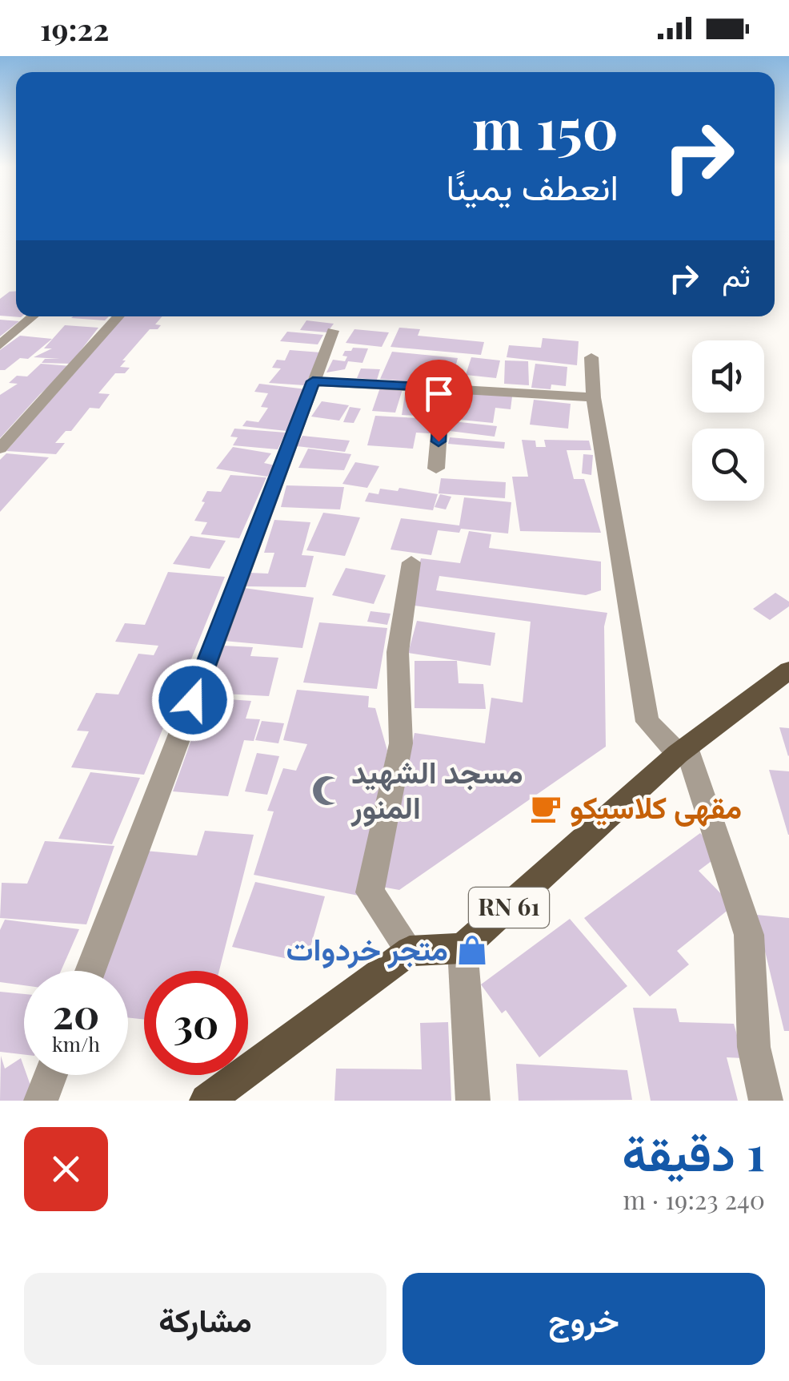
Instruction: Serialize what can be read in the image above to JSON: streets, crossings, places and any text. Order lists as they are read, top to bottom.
{
  "streets": {
    "main road": ["RN 61"]
  },
  "places": {
    "mosque": ["مسجد الشهيد المنور"],
    "cafe": ["مقهى كلاسيكو"],
    "shop": ["متجر خردوات"]
  },
  "page": {
    "status": "19:22",
    "turn": ["150 m", "انعطف يمينًا"],
    "then": "ثم",
    "speed": "20 km/h",
    "limit": "30",
    "heading": ["1 دقيقة", "240 m · 19:23"],
    "buttons": ["خروج", "مشاركة"]
  }
}
